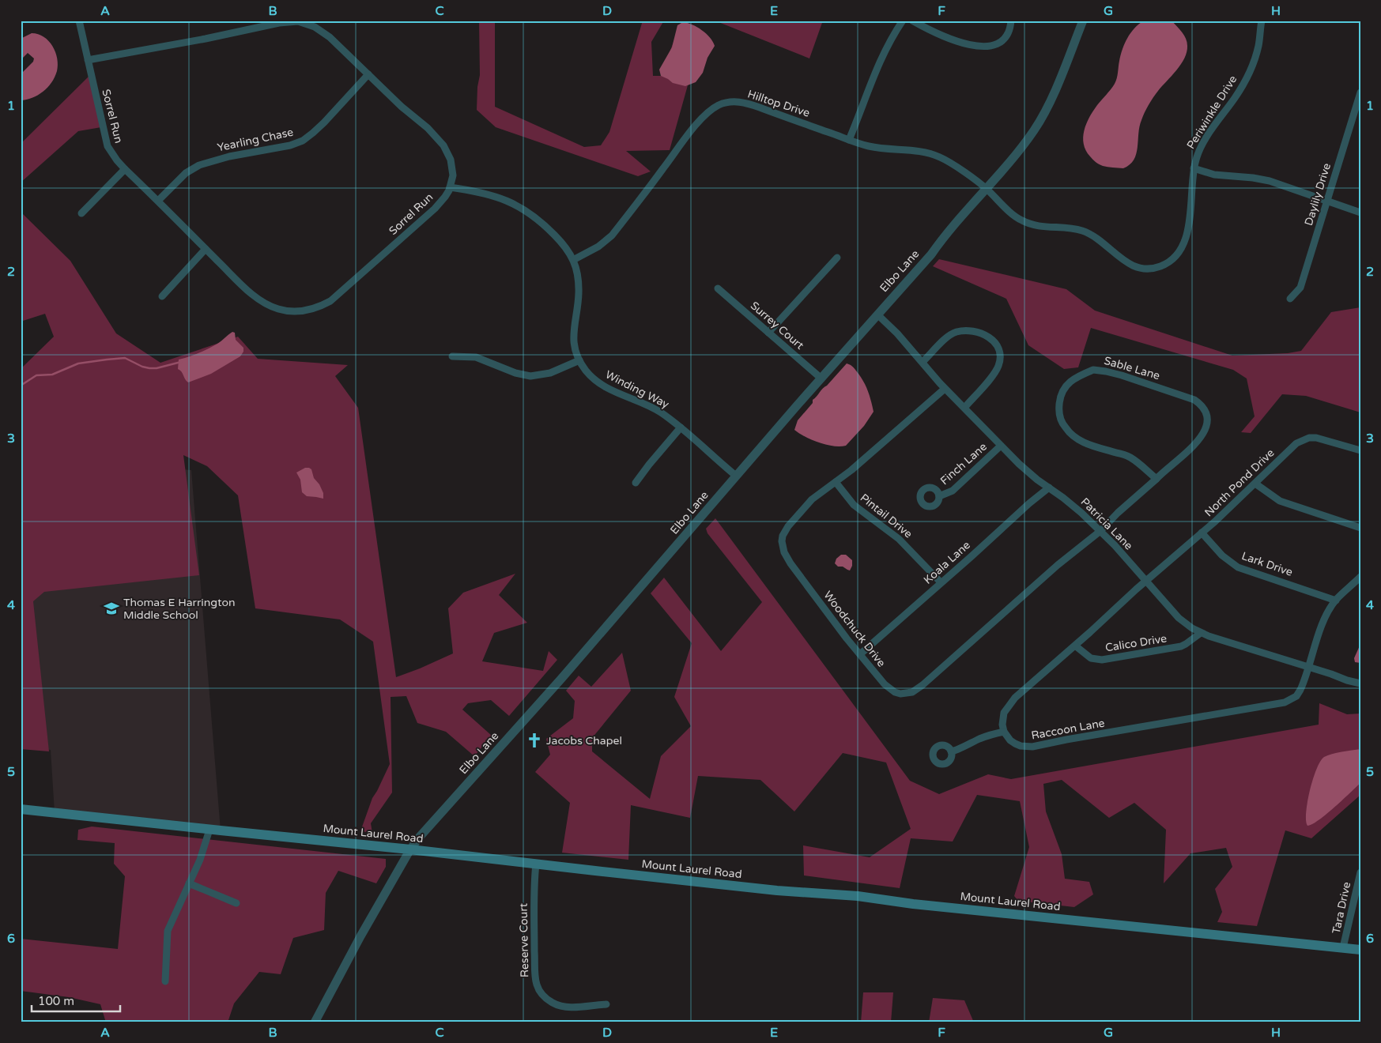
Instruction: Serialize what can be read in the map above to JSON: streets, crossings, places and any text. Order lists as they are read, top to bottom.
{
  "streets": {
    "main road": ["Mount Laurel Road"],
    "street": [
      "Hilltop Drive",
      "Periwinkle Drive",
      "Sorrel Run",
      "Yearling Chase",
      "Daylily Drive",
      "Elbo Lane",
      "Surrey Court",
      "Sable Lane",
      "Winding Way",
      "Finch Lane",
      "North Pond Drive",
      "Pintail Drive",
      "Patricia Lane",
      "Koala Lane",
      "Lark Drive",
      "Woodchuck Drive",
      "Calico Drive",
      "Raccoon Lane",
      "Tara Drive",
      "Reserve Court"
    ]
  },
  "crossings": [
    ["Hilltop Drive", "Periwinkle Drive"],
    ["Hilltop Drive", "Elbo Lane"],
    ["Hilltop Drive", "Winding Way"],
    ["Periwinkle Drive", "Elbo Lane"],
    ["Sorrel Run", "Yearling Chase"],
    ["Sorrel Run", "Winding Way"],
    ["Elbo Lane", "Surrey Court"],
    ["Elbo Lane", "Winding Way"],
    ["Elbo Lane", "Patricia Lane"],
    ["Elbo Lane", "Mount Laurel Road"],
    ["Sable Lane", "Patricia Lane"],
    ["Sable Lane", "Woodchuck Drive"],
    ["Finch Lane", "Patricia Lane"],
    ["North Pond Drive", "Patricia Lane"],
    ["North Pond Drive", "Lark Drive"],
    ["Pintail Drive", "Koala Lane"],
    ["Pintail Drive", "Woodchuck Drive"],
    ["Patricia Lane", "Koala Lane"],
    ["Patricia Lane", "Woodchuck Drive"],
    ["Patricia Lane", "Calico Drive"],
    ["Patricia Lane", "Raccoon Lane"],
    ["Koala Lane", "Woodchuck Drive"],
    ["Mount Laurel Road", "Tara Drive"],
    ["Mount Laurel Road", "Reserve Court"]
  ],
  "places": {
    "school or university": ["Thomas E Harrington Middle School"],
    "church": ["Jacobs Chapel"]
  },
  "scale_bar": "100 m",
  "grid": {
    "columns": [
      "A",
      "B",
      "C",
      "D",
      "E",
      "F",
      "G",
      "H"
    ],
    "rows": [
      "1",
      "2",
      "3",
      "4",
      "5",
      "6"
    ]
  }
}
